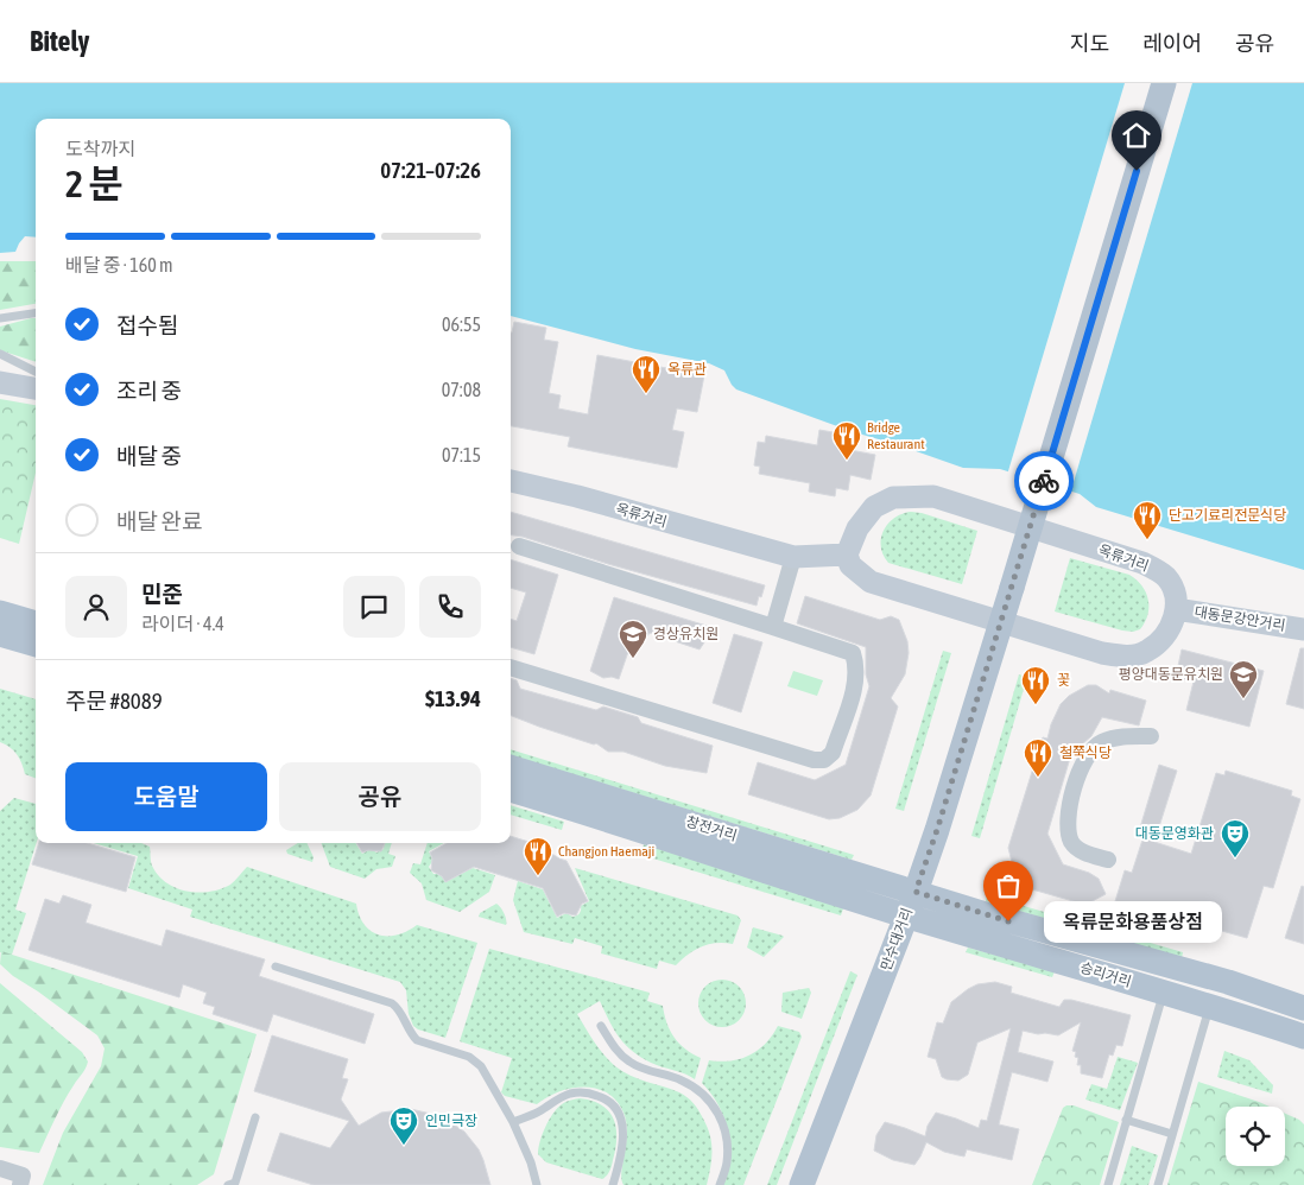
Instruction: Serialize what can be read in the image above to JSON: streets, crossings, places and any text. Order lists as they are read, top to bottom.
{
  "streets": {
    "main road": ["창전거리", "만수대거리", "승리거리"],
    "street": ["옥류거리", "대동문강안거리"]
  },
  "crossings": [
    ["옥류거리", "대동문강안거리"],
    ["창전거리", "만수대거리"],
    ["창전거리", "승리거리"],
    ["만수대거리", "승리거리"]
  ],
  "places": {
    "restaurant": [
      "옥류관",
      "Bridge Restaurant",
      "단고기료리전문식당",
      "꽃",
      "철쭉식당",
      "Changjon Haemaji"
    ],
    "school or university": ["경상유치원", "평양대동문유치원"],
    "theatre": ["대동문영화관", "인민극장"],
    "other": ["옥류문화용품상점"]
  },
  "page": {
    "header": "Bitely",
    "nav": ["지도", "레이어", "공유"],
    "heading": ["2 분", "도착까지", "07:21–07:26"],
    "panel": [
      "민준",
      "라이더 · 4.4",
      "주문 #8089",
      "$13.94"
    ],
    "bar": "배달 중 · 160 m",
    "list": [
      ["접수됨", "06:55"],
      ["조리 중", "07:08"],
      ["배달 중", "07:15"],
      "배달 완료"
    ],
    "buttons": ["도움말", "공유"],
    "bubble": "옥류문화용품상점"
  }
}
